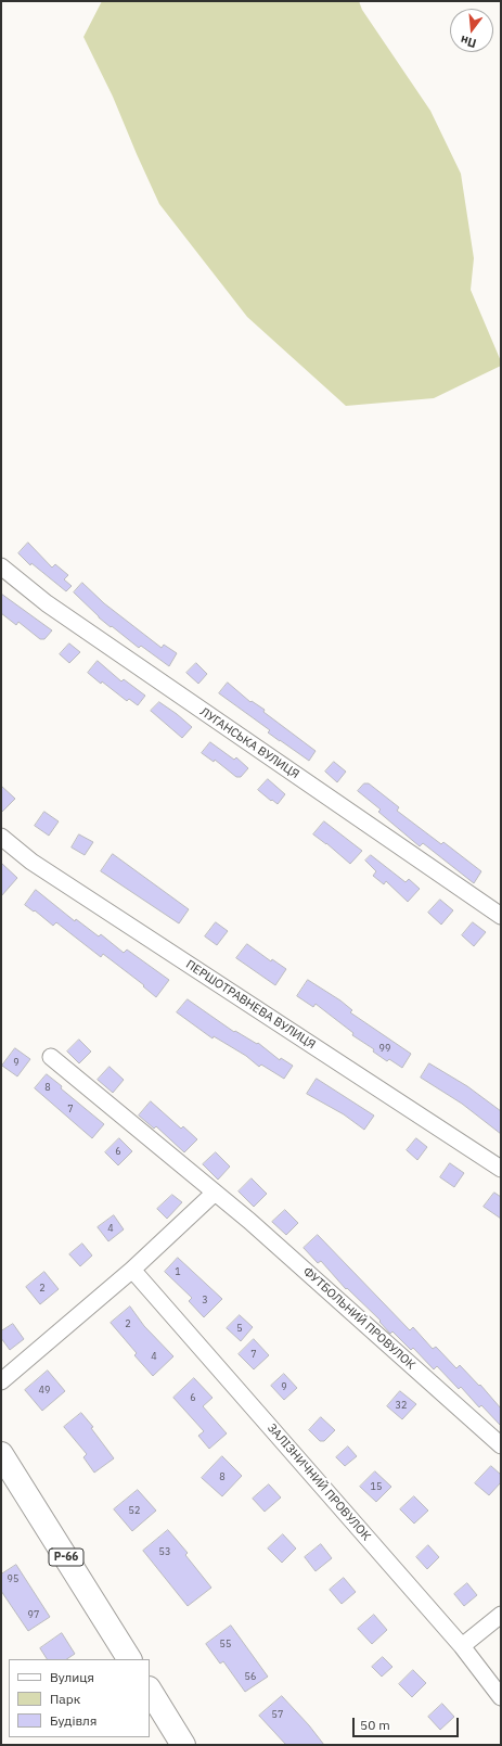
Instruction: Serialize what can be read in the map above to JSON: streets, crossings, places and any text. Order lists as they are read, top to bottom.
{
  "streets": {
    "main road": ["Р-66"],
    "street": [
      "ЛУГАНСЬКА ВУЛИЦЯ",
      "ПЕРШОТРАВНЕВА ВУЛИЦЯ",
      "ФУТБОЛЬНИЙ ПРОВУЛОК",
      "ЗАЛІЗНИЧНИЙ ПРОВУЛОК"
    ]
  },
  "house_numbers": [
    "99",
    "9",
    "8",
    "7",
    "6",
    "4",
    "1",
    "2",
    "3",
    "2",
    "5",
    "7",
    "4",
    "9",
    "49",
    "6",
    "32",
    "8",
    "15",
    "52",
    "53",
    "95",
    "97",
    "55",
    "56",
    "57"
  ],
  "legend": ["Вулиця", "Парк", "Будівля"],
  "scale_bar": "50 m",
  "north": "bottom"
}
